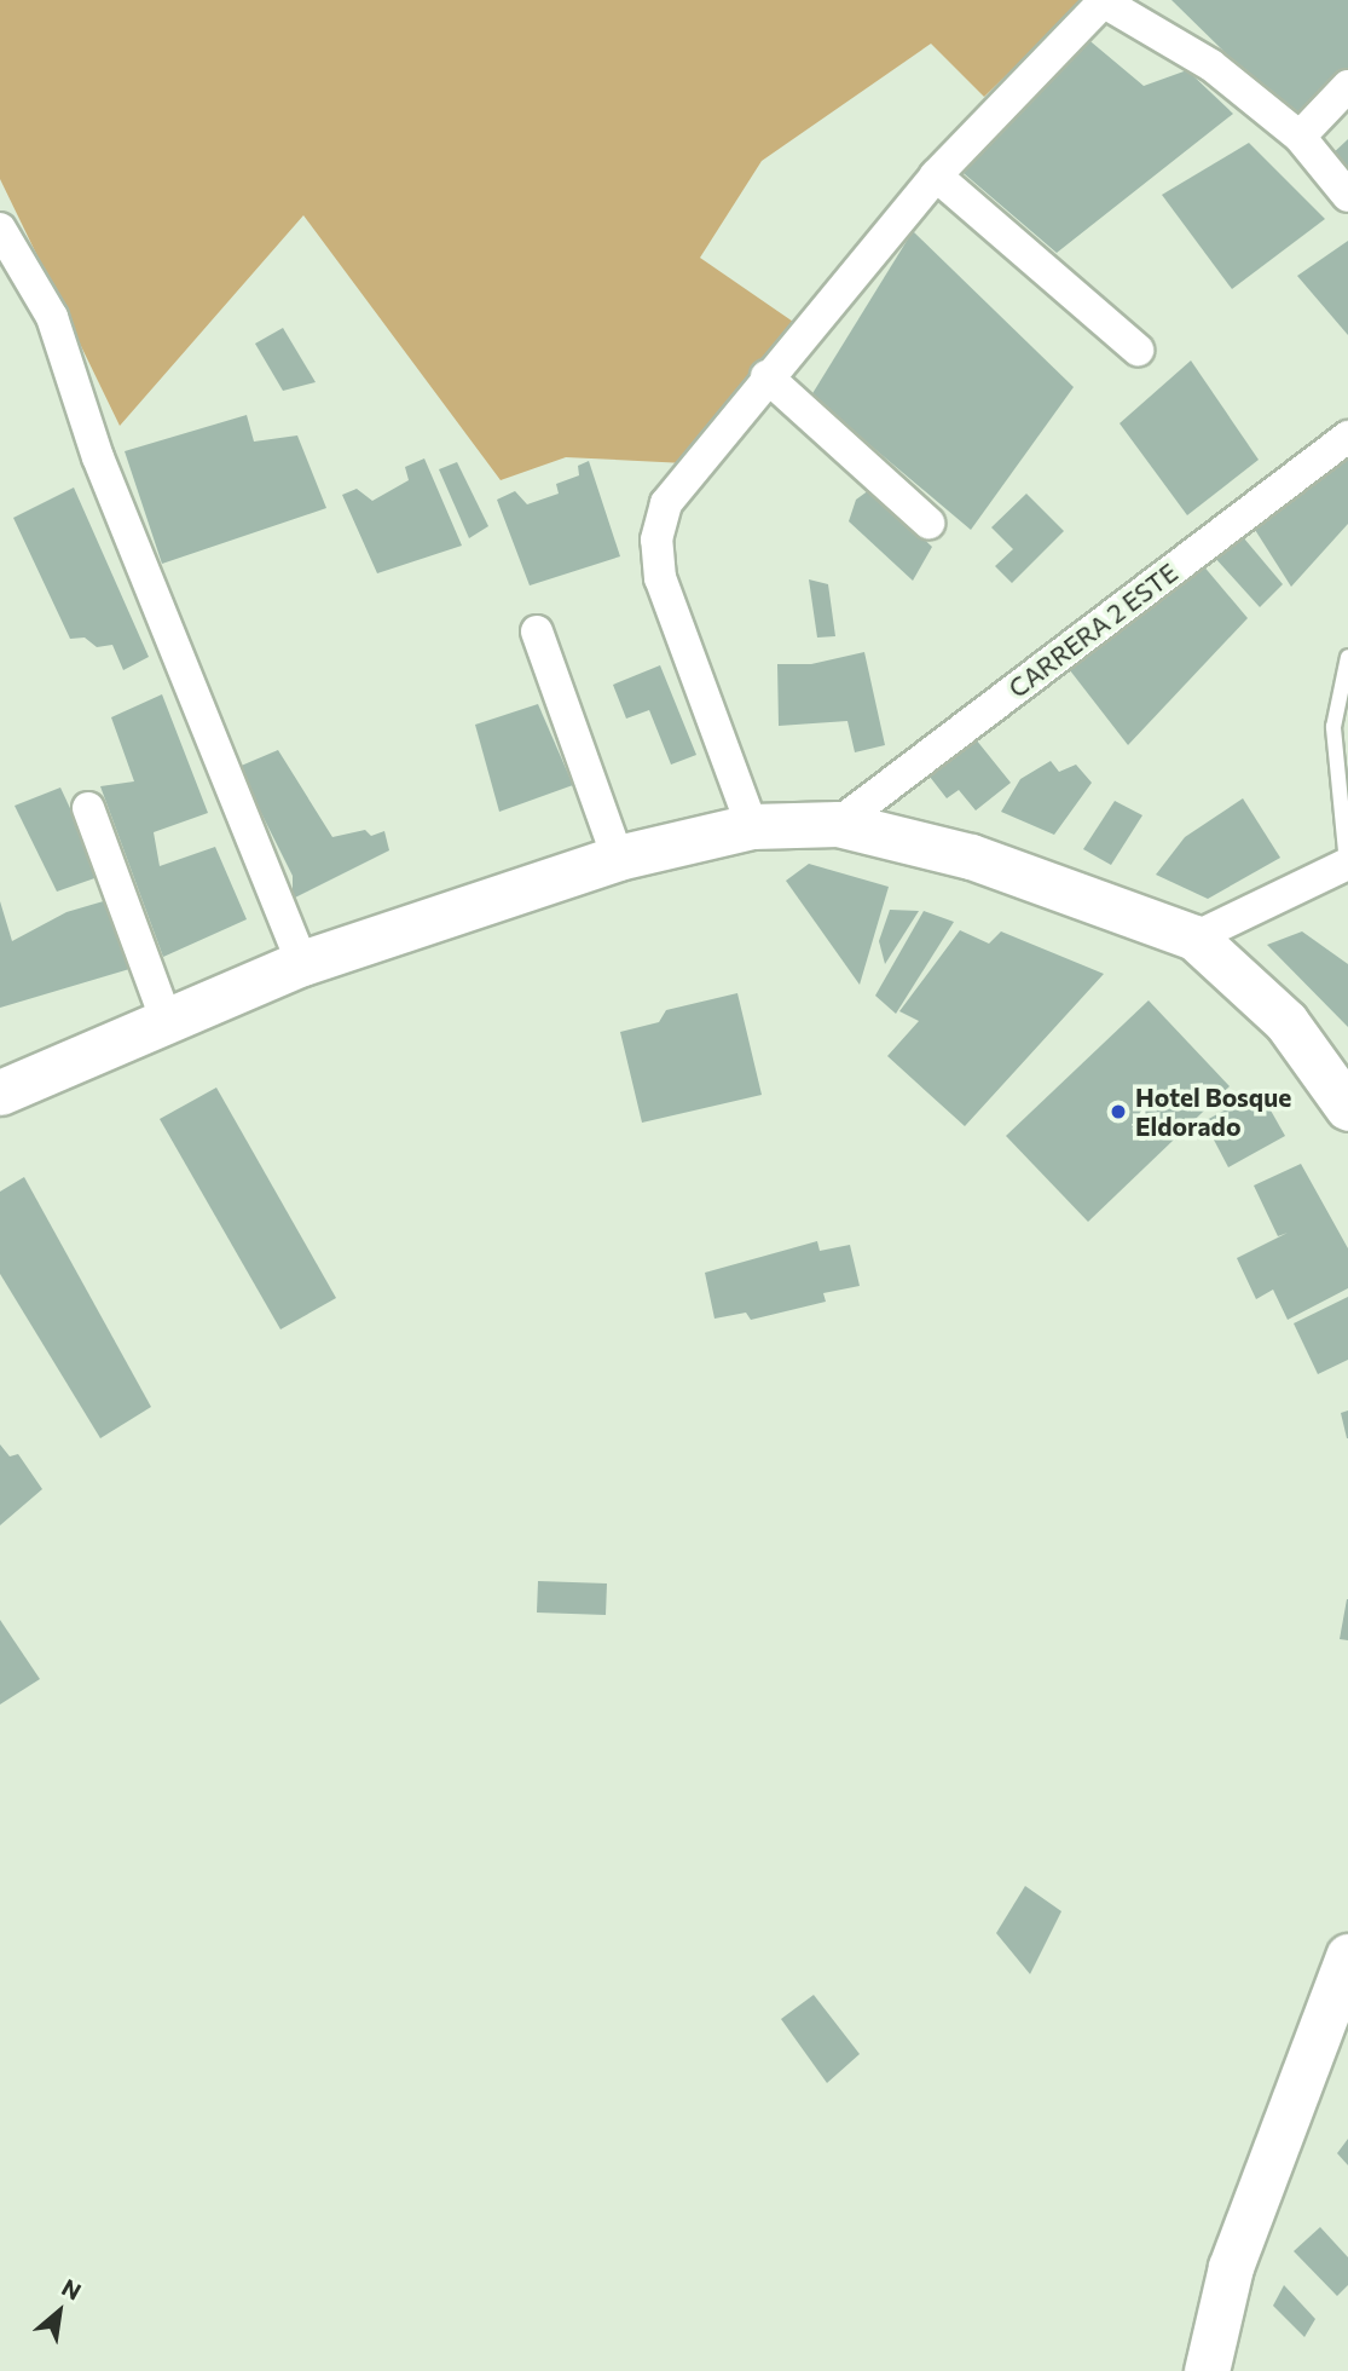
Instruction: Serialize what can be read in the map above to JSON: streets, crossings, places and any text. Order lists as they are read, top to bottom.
{
  "streets": {
    "street": ["CARRERA 2 ESTE"]
  },
  "places": ["Hotel Bosque Eldorado"],
  "north": "top right"
}
